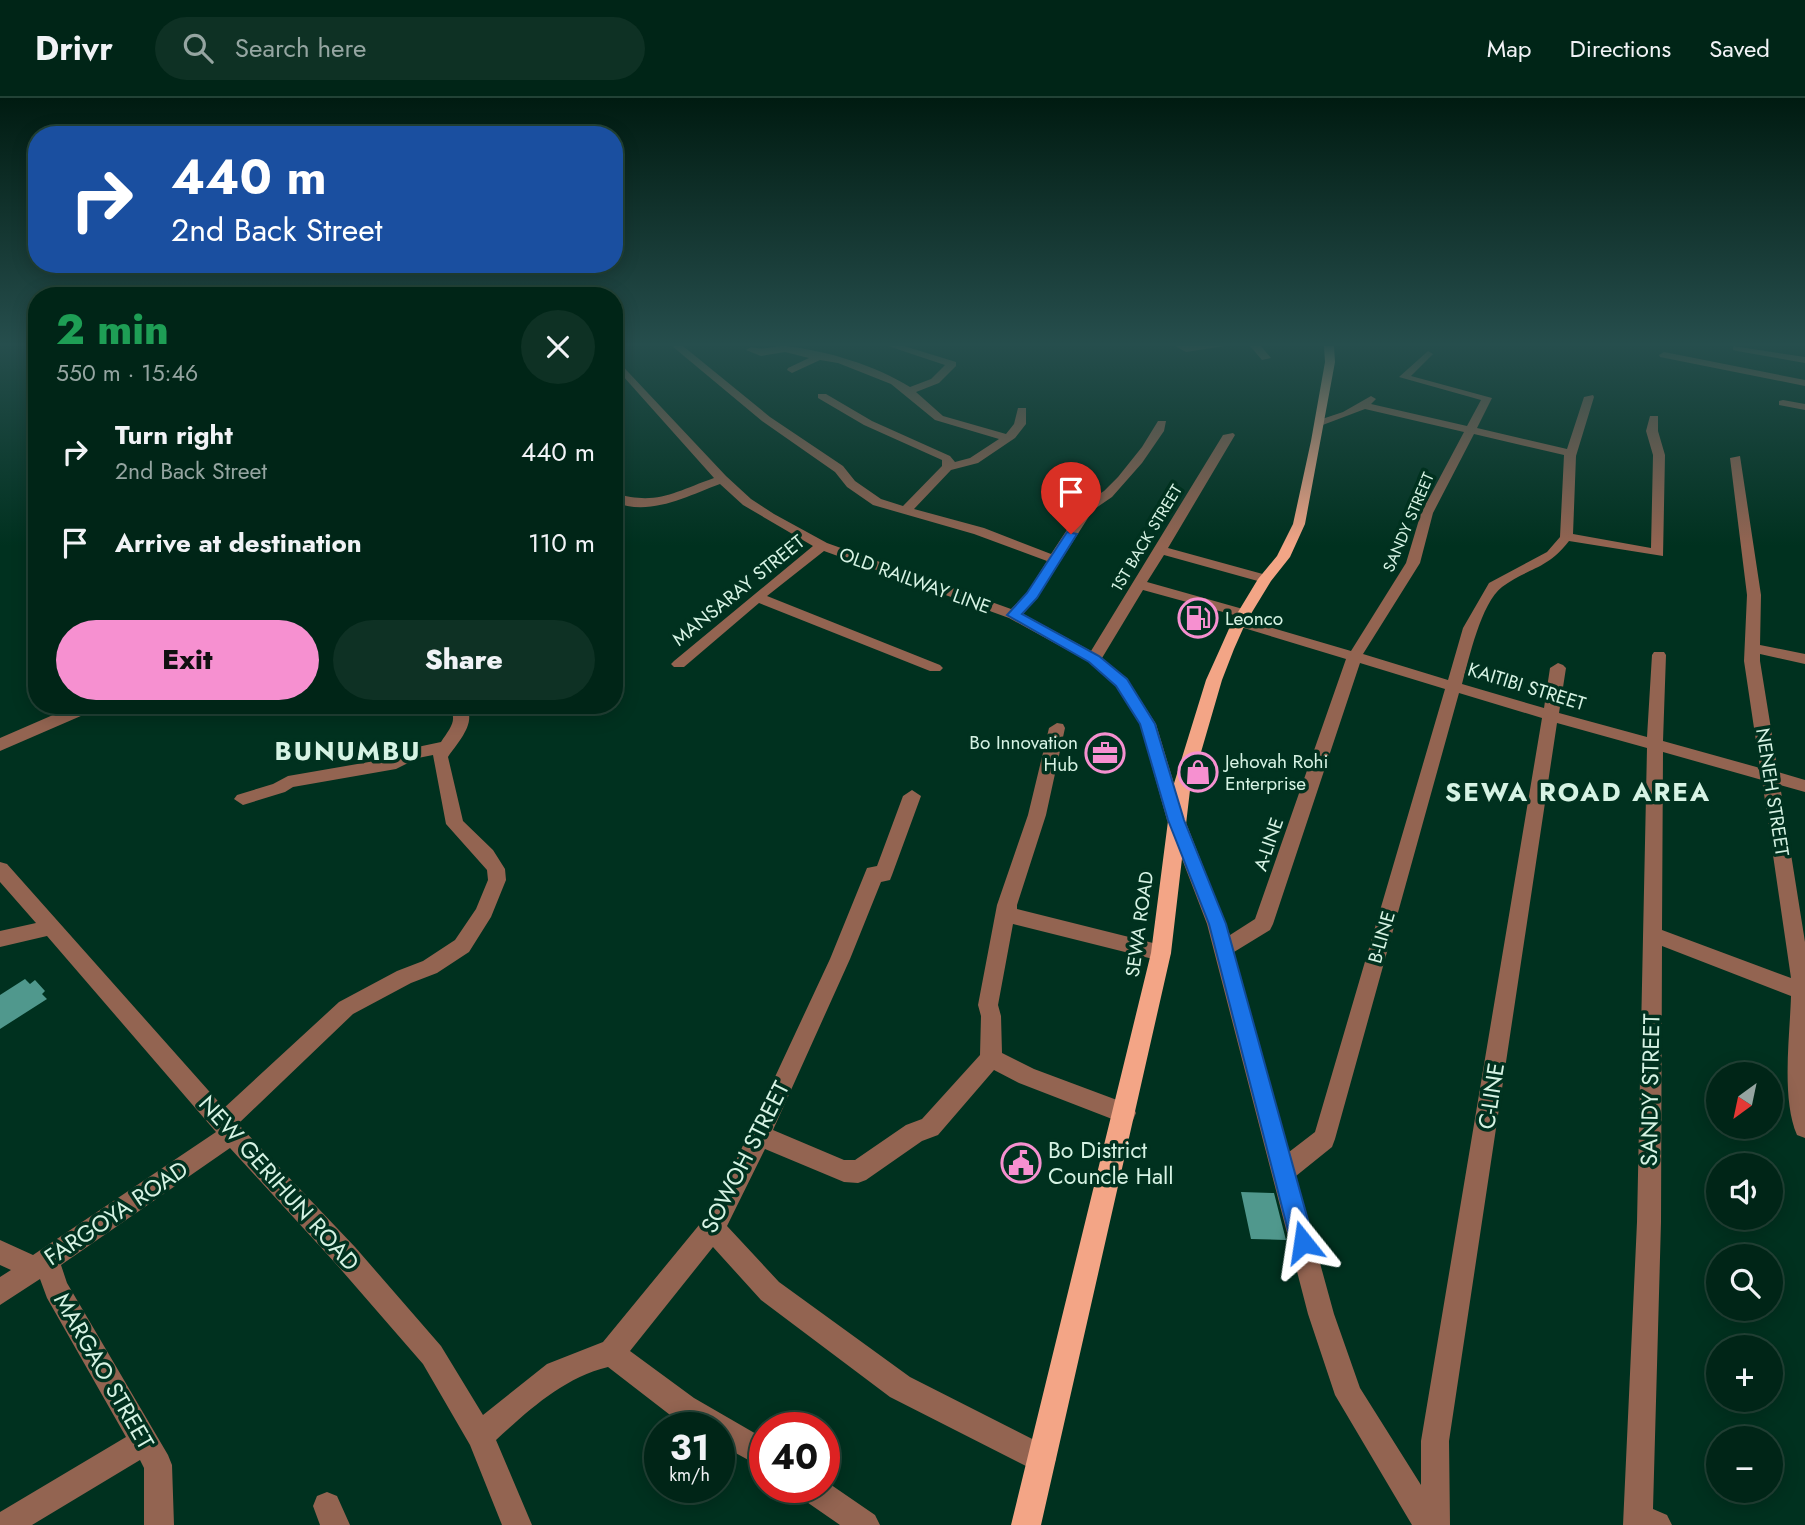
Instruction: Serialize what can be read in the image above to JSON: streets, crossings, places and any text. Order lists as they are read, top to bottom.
{
  "streets": {
    "main road": ["SEWA ROAD"],
    "street": [
      "SANDY STREET",
      "1ST BACK STREET",
      "OLD RAILWAY LINE",
      "MANSARAY STREET",
      "KAITIBI STREET",
      "NENEH STREET",
      "A-LINE",
      "B-LINE",
      "C-LINE",
      "SOWOH STREET",
      "NEW GERIHUN ROAD",
      "FARGOYA ROAD",
      "MARGAO STREET"
    ]
  },
  "crossings": [
    ["SANDY STREET", "KAITIBI STREET"],
    ["SANDY STREET", "A-LINE"],
    ["1ST BACK STREET", "OLD RAILWAY LINE"],
    ["1ST BACK STREET", "KAITIBI STREET"],
    ["OLD RAILWAY LINE", "MANSARAY STREET"],
    ["OLD RAILWAY LINE", "A-LINE"],
    ["OLD RAILWAY LINE", "SEWA ROAD"],
    ["OLD RAILWAY LINE", "B-LINE"],
    ["KAITIBI STREET", "NENEH STREET"],
    ["KAITIBI STREET", "A-LINE"],
    ["KAITIBI STREET", "SEWA ROAD"],
    ["KAITIBI STREET", "B-LINE"],
    ["KAITIBI STREET", "C-LINE"],
    ["NEW GERIHUN ROAD", "FARGOYA ROAD"],
    ["FARGOYA ROAD", "MARGAO STREET"]
  ],
  "districts": ["BUNUMBU", "SEWA ROAD AREA"],
  "places": {
    "fuel station": ["Leonco"],
    "office": ["Bo Innovation Hub"],
    "shop": ["Jehovah Rohi Enterprise"],
    "public building": ["Bo District Councle Hall"]
  },
  "north": "bottom left",
  "page": {
    "header": "Drivr",
    "search": "Search here",
    "nav": ["Map", "Directions", "Saved"],
    "turn": ["440 m", "2nd Back Street"],
    "heading": ["2 min", "550 m · 15:46"],
    "list": [
      {
        "name": "Turn right",
        "note": "2nd Back Street",
        "value": "440 m"
      },
      {
        "name": "Arrive at destination",
        "value": "110 m"
      }
    ],
    "buttons": ["Exit", "Share"],
    "map_buttons": ["+", "−"],
    "speed": "31 km/h",
    "limit": "40"
  }
}
